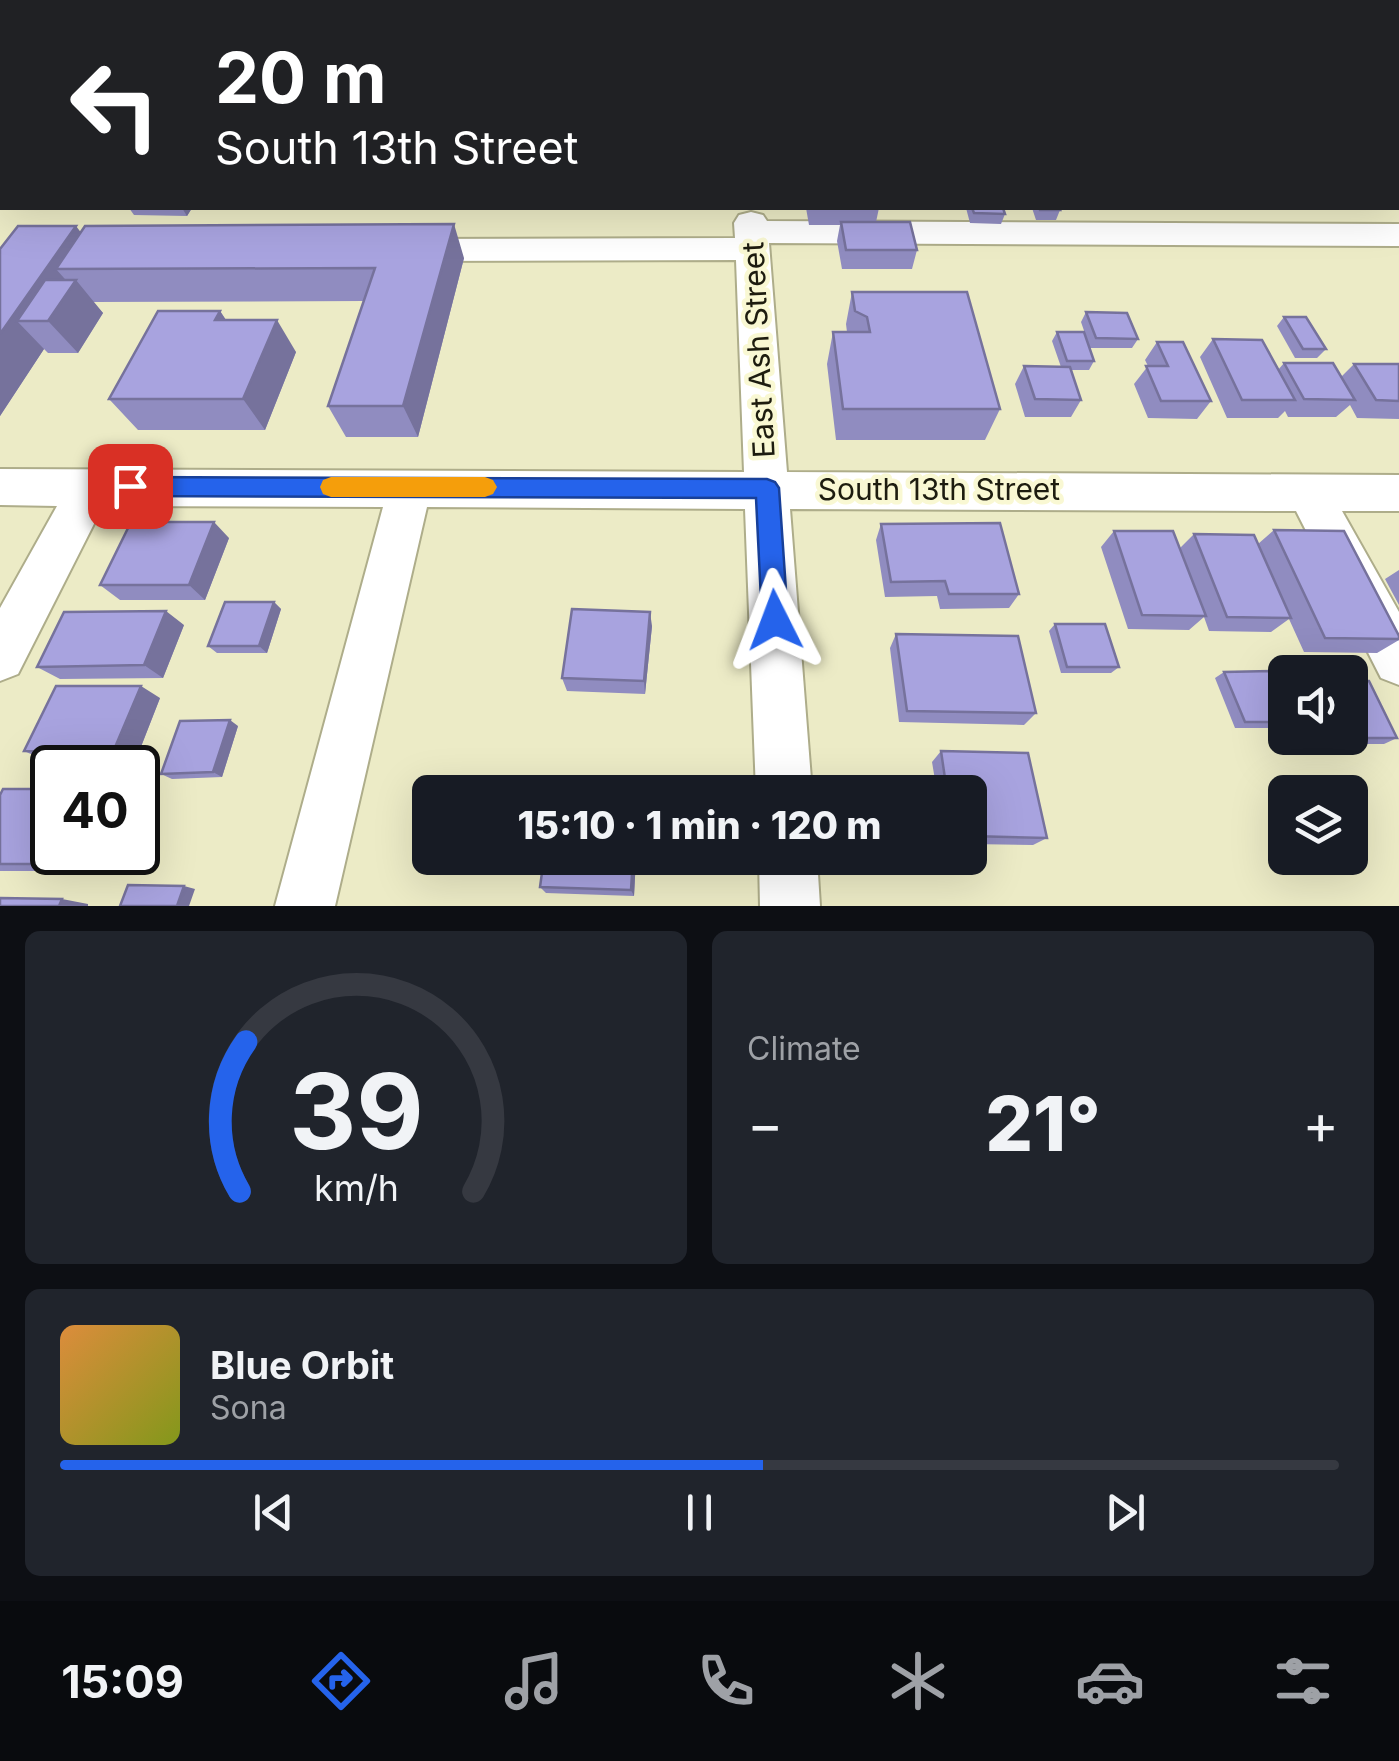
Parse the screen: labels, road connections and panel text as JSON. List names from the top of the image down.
{
  "streets": {
    "street": ["East Ash Street", "South 13th Street"]
  },
  "crossings": [
    ["East Ash Street", "South 13th Street"]
  ],
  "page": {
    "turn": ["20 m", "South 13th Street"],
    "limit": "40",
    "trip": "15:10 · 1 min · 120 m",
    "tile": "Climate",
    "heat": ["−", "21°", "+"],
    "song": ["Blue Orbit", "Sona"],
    "tabs": "15:09",
    "gauge": ["39", "km/h"]
  }
}
